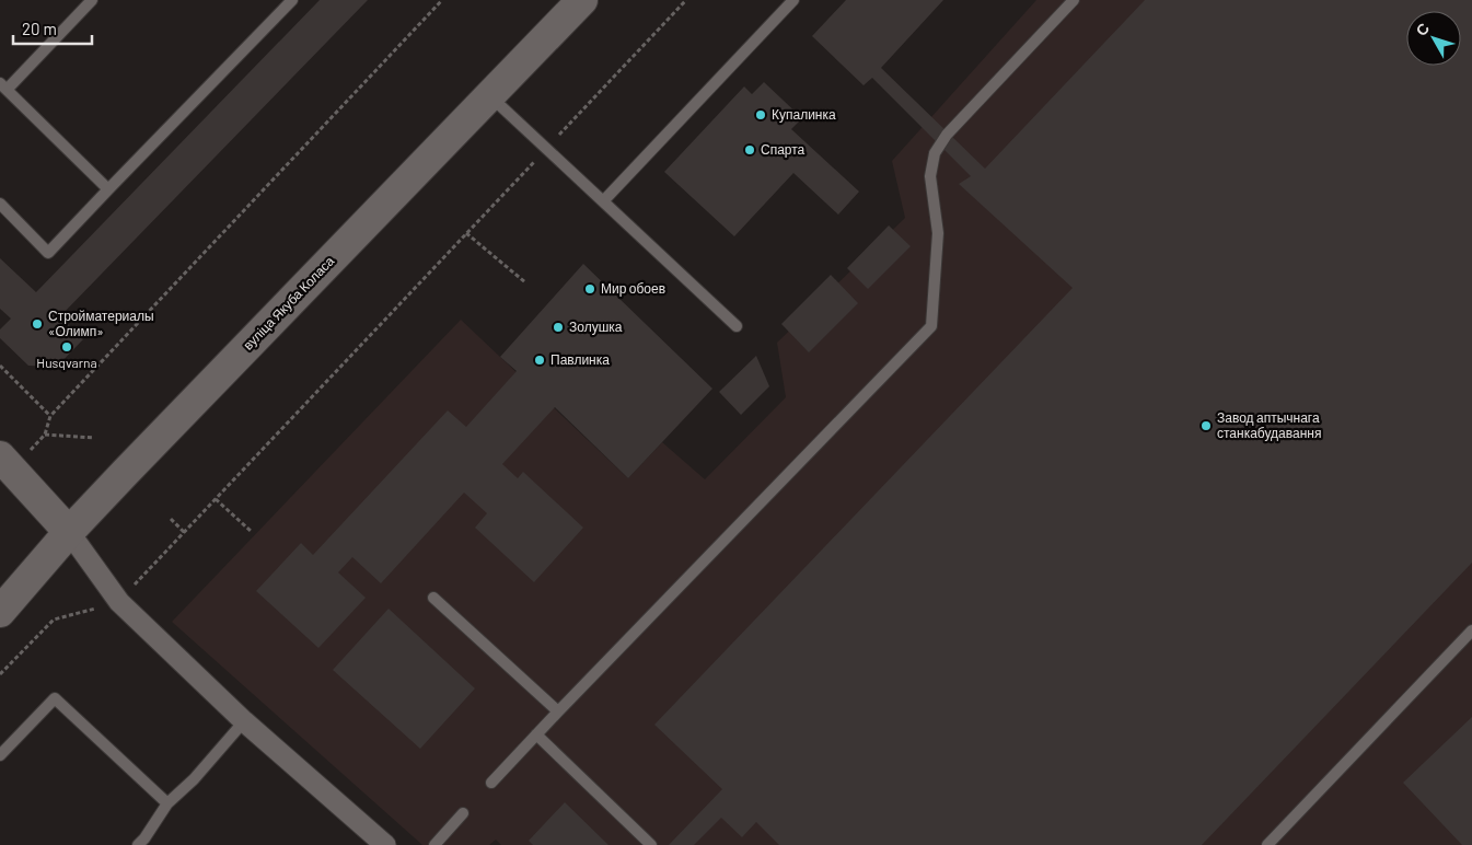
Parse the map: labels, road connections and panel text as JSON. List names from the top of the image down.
{
  "streets": {
    "main road": ["вуліца Якуба Коласа"]
  },
  "places": [
    "Купалинка",
    "Спарта",
    "Мир обоев",
    "Стройматериалы «Олимп»",
    "Золушка",
    "Husqvarna",
    "Павлинка",
    "Завод аптычнага станкабудавання"
  ],
  "scale_bar": "20 m",
  "north": "top left"
}
